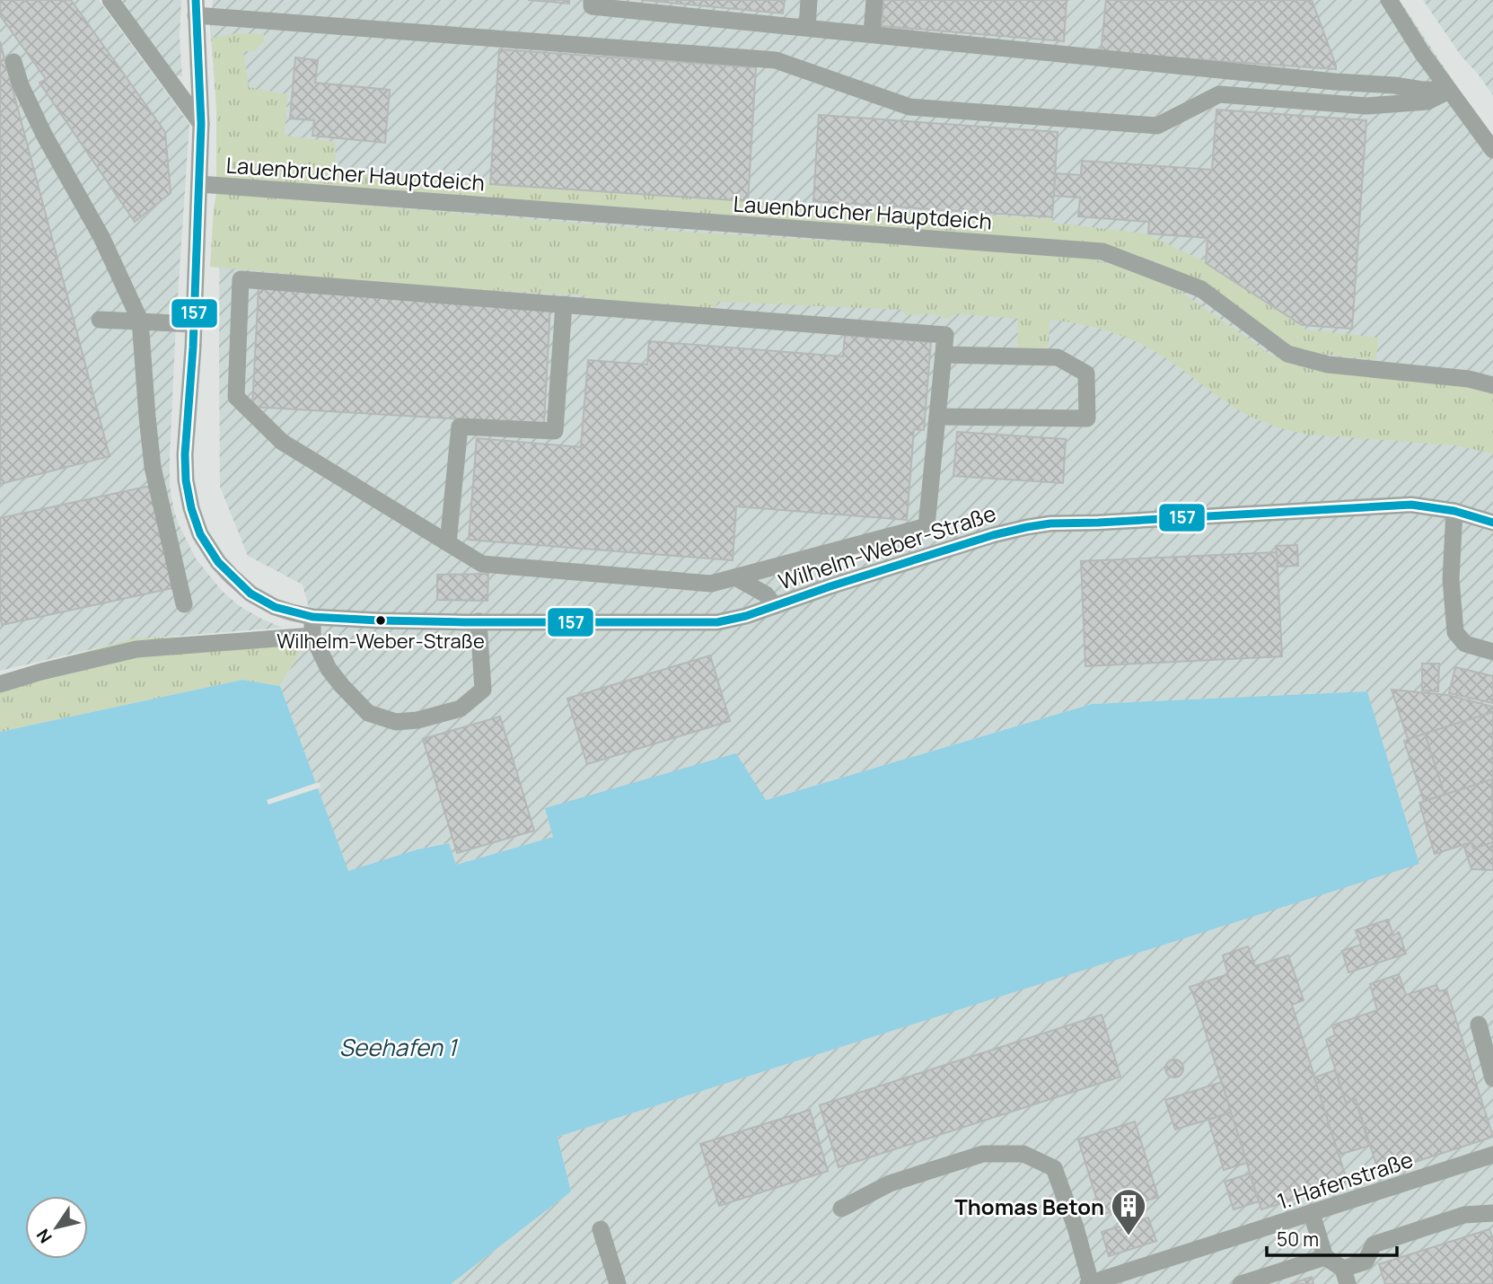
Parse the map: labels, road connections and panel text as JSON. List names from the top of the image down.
{
  "streets": {
    "street": ["Lauenbrucher Hauptdeich", "Wilhelm-Weber-Straße", "1. Hafenstraße"]
  },
  "crossings": [
    ["Lauenbrucher Hauptdeich", "Wilhelm-Weber-Straße"]
  ],
  "water": ["Seehafen 1"],
  "places": {
    "other": ["Wilhelm-Weber-Straße"],
    "building": ["Thomas Beton"]
  },
  "lines": ["transit line 157"],
  "scale_bar": "50 m",
  "north": "bottom left"
}
